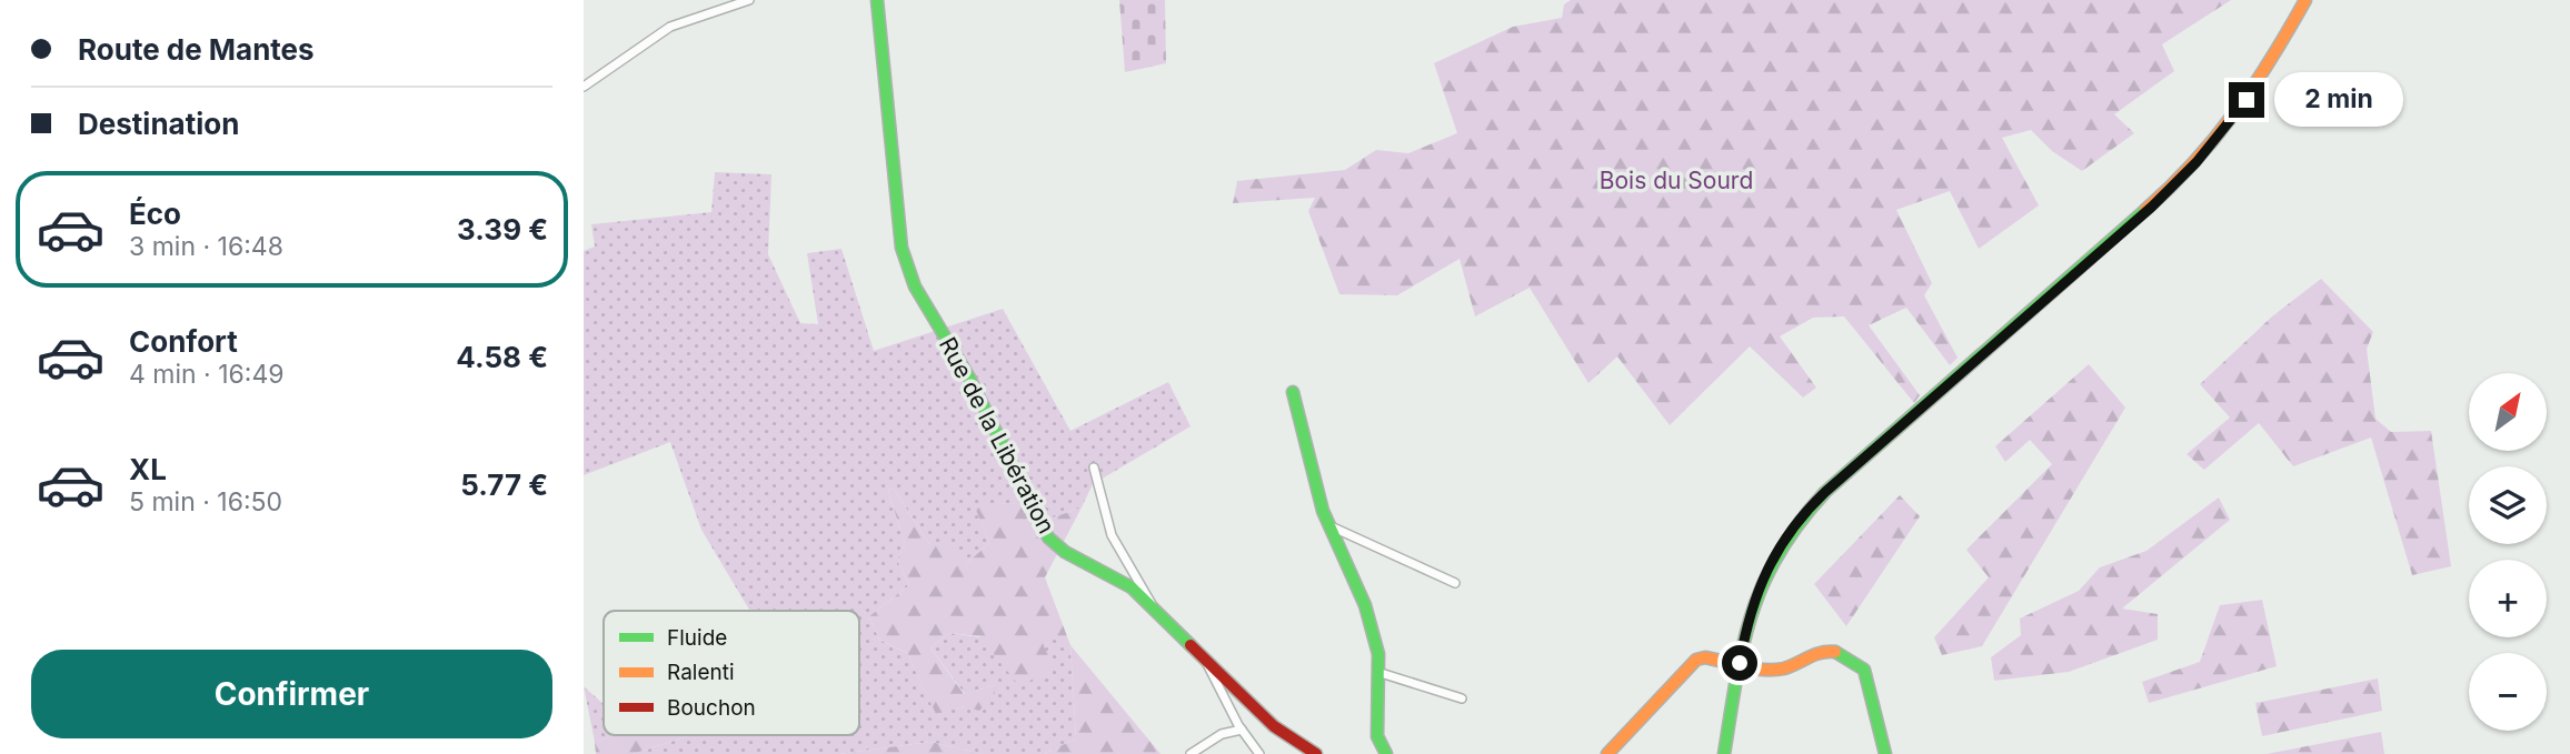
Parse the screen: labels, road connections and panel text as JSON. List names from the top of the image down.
{
  "streets": {
    "street": ["Rue de la Libération"]
  },
  "parks": ["Bois du Sourd"],
  "legend": ["Fluide", "Ralenti", "Bouchon"],
  "north": "top right",
  "page": {
    "banner": ["Route de Mantes", "Destination"],
    "bubble": "2 min",
    "list": [
      {
        "name": "Éco",
        "note": "3 min · 16:48",
        "value": "3.39 €"
      },
      {
        "name": "Confort",
        "note": "4 min · 16:49",
        "value": "4.58 €"
      },
      {
        "name": "XL",
        "note": "5 min · 16:50",
        "value": "5.77 €"
      }
    ],
    "map_buttons": ["+", "−"],
    "buttons": "Confirmer"
  }
}
